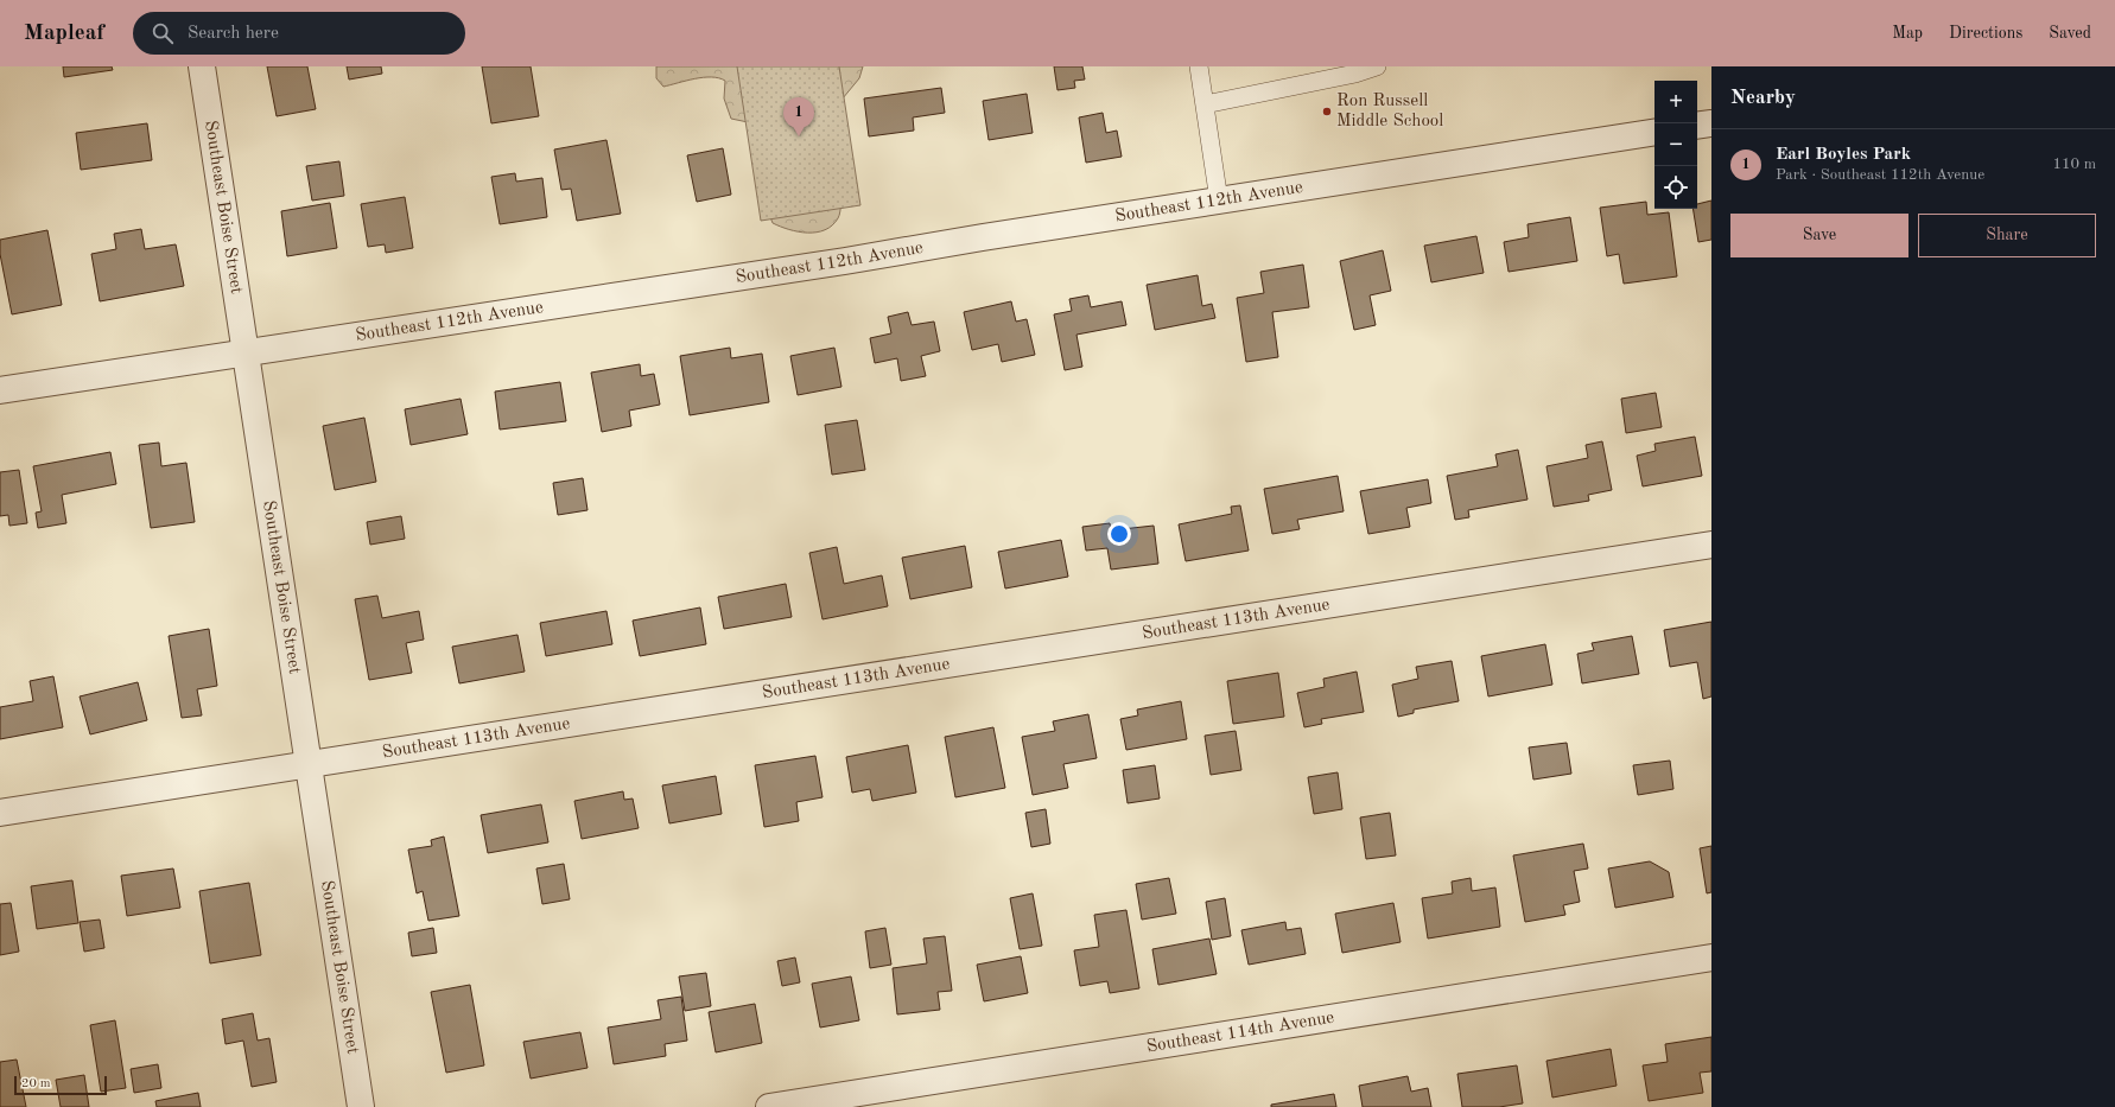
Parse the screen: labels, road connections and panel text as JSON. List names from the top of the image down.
{
  "streets": {
    "street": [
      "Southeast 112th Avenue",
      "Southeast Boise Street",
      "Southeast 113th Avenue",
      "Southeast 114th Avenue"
    ]
  },
  "crossings": [
    ["Southeast 112th Avenue", "Southeast Boise Street"],
    ["Southeast Boise Street", "Southeast 113th Avenue"]
  ],
  "places": ["Ron Russell Middle School"],
  "scale_bar": "20 m",
  "page": {
    "header": "Mapleaf",
    "search": "Search here",
    "nav": ["Map", "Directions", "Saved"],
    "heading": "Nearby",
    "map_buttons": ["+", "−"],
    "pins": "1",
    "list": [
      {
        "mark": "1",
        "name": "Earl Boyles Park",
        "note": "Park · Southeast 112th Avenue",
        "value": "110 m"
      }
    ],
    "buttons": ["Save", "Share"],
    "scale": "20 m"
  }
}
